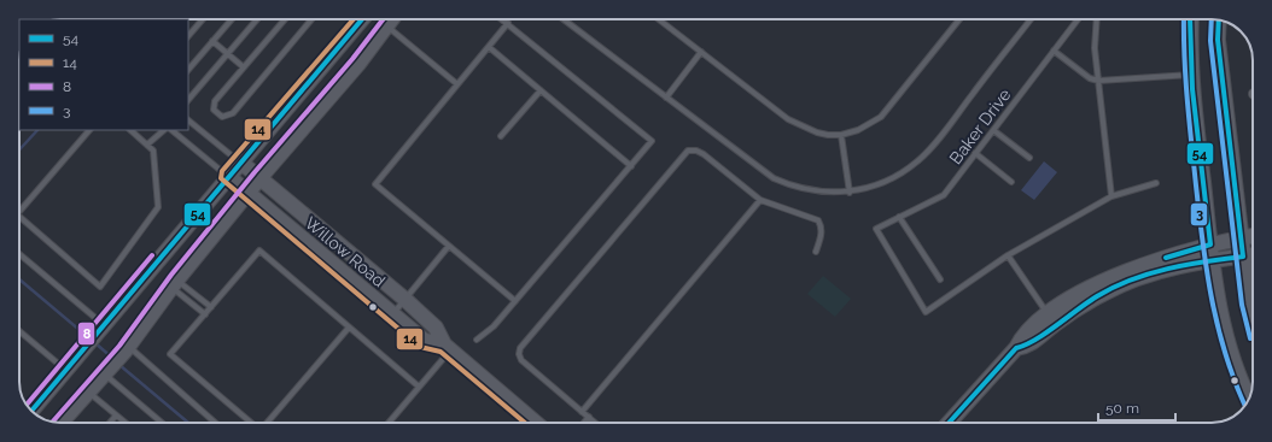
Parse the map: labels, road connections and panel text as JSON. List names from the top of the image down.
{
  "streets": {
    "street": ["Willow Road"],
    "lane": ["Baker Drive"]
  },
  "lines": [
    "transit line 54",
    "transit line 14",
    "transit line 8",
    "transit line 3"
  ],
  "legend": [
    "54",
    "14",
    "8",
    "3"
  ],
  "scale_bar": "50 m"
}
